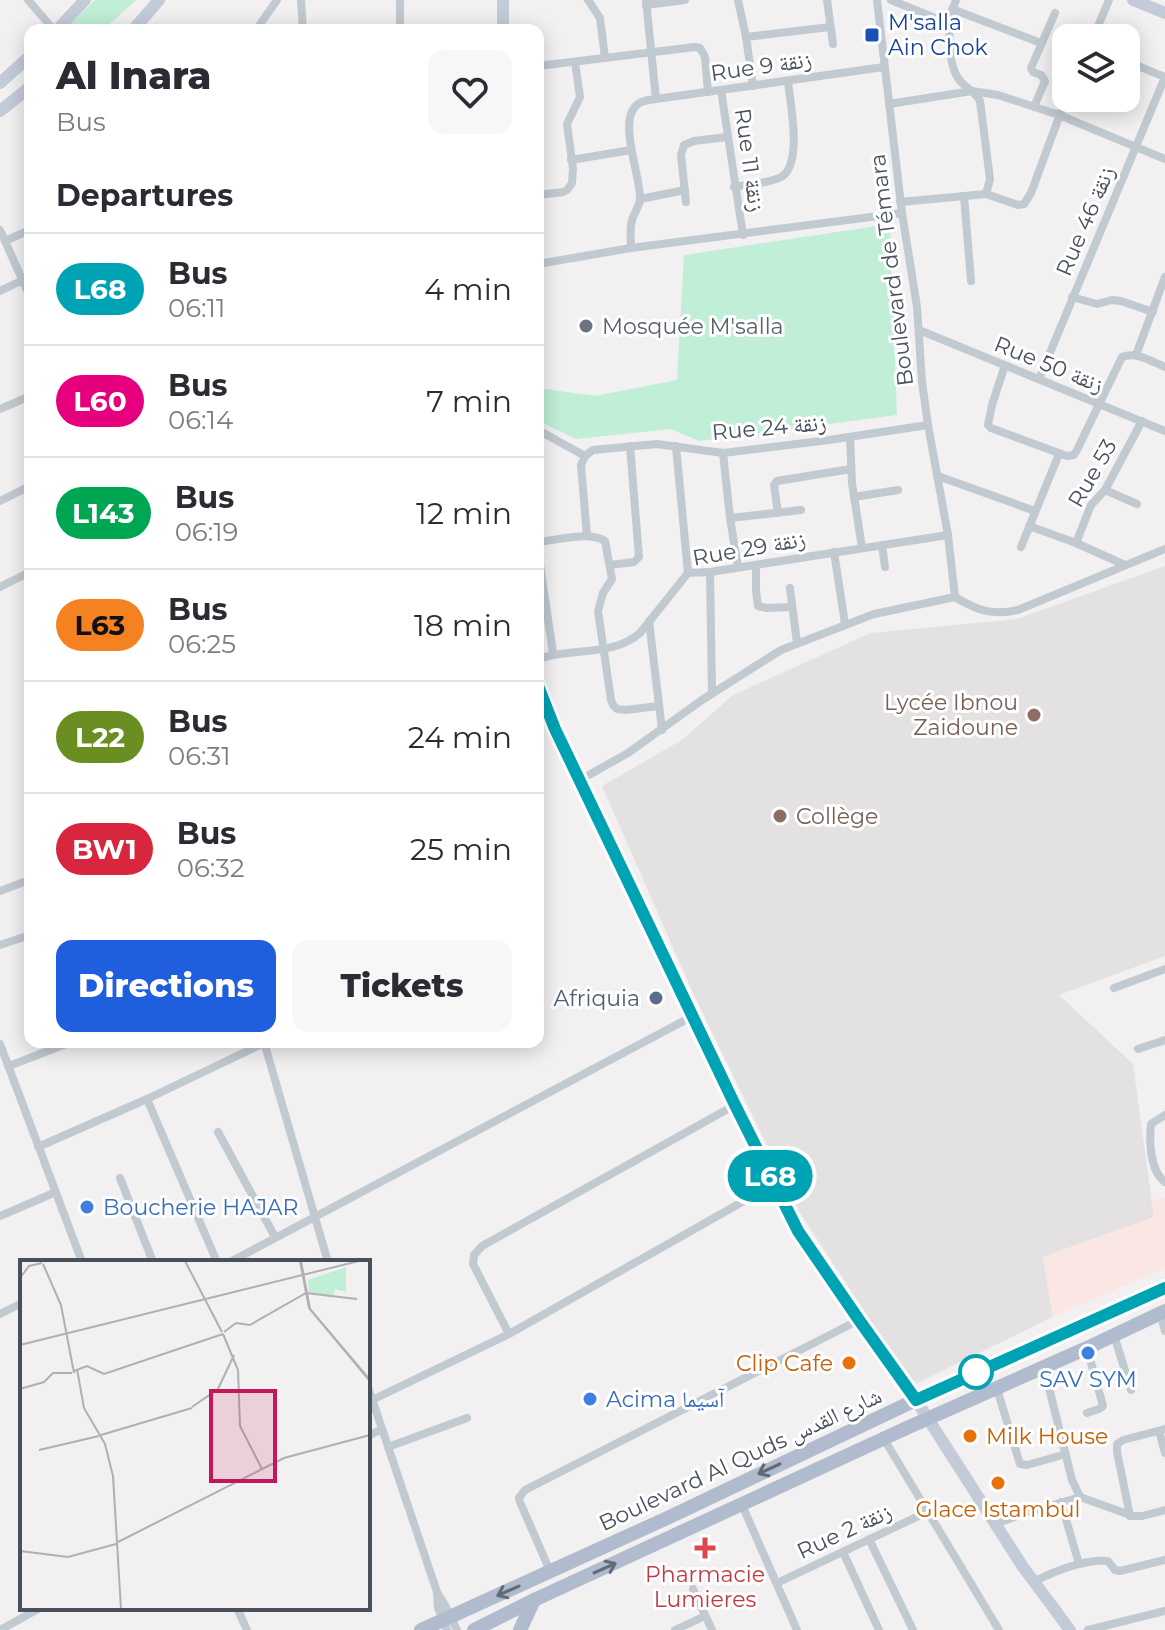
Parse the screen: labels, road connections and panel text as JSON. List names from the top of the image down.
{
  "streets": {
    "main road": ["Boulevard Al Quds شارع القدس"],
    "street": [
      "Rue 9 زنقة",
      "Rue 11 زنقة",
      "Rue 46 زنقة",
      "Boulevard de Témara",
      "Rue 50 زنقة",
      "Rue 24 زنقة",
      "Rue 53",
      "Rue 29 زنقة",
      "Rue 2 زنقة"
    ]
  },
  "crossings": [
    ["Rue 9 زنقة", "Rue 11 زنقة"],
    ["Rue 9 زنقة", "Boulevard de Témara"],
    ["Rue 46 زنقة", "Rue 50 زنقة"],
    ["Boulevard de Témara", "Rue 50 زنقة"],
    ["Boulevard de Témara", "Rue 24 زنقة"],
    ["Boulevard de Témara", "Rue 29 زنقة"],
    ["Rue 50 زنقة", "Rue 53"]
  ],
  "places": {
    "transit": ["M'salla Ain Chok"],
    "other": [
      "Mosquée M'salla",
      "Lycée Ibnou Zaidoune",
      "Collège",
      "Afriquia",
      "Boucherie HAJAR",
      "SAV SYM",
      "Clip Cafe",
      "Acima آسيما",
      "Milk House",
      "Glace Istambul"
    ],
    "health": ["Pharmacie Lumieres"]
  },
  "lines": ["bus line L68"],
  "page": {
    "on_map": "L68",
    "heading": [
      ["Al Inara", "Bus"],
      "Departures"
    ],
    "list": [
      {
        "mark": "L68",
        "name": "Bus",
        "note": "06:11",
        "value": "4 min"
      },
      {
        "mark": "L60",
        "name": "Bus",
        "note": "06:14",
        "value": "7 min"
      },
      {
        "mark": "L143",
        "name": "Bus",
        "note": "06:19",
        "value": "12 min"
      },
      {
        "mark": "L63",
        "name": "Bus",
        "note": "06:25",
        "value": "18 min"
      },
      {
        "mark": "L22",
        "name": "Bus",
        "note": "06:31",
        "value": "24 min"
      },
      {
        "mark": "BW1",
        "name": "Bus",
        "note": "06:32",
        "value": "25 min"
      }
    ],
    "buttons": ["Directions", "Tickets"]
  }
}
